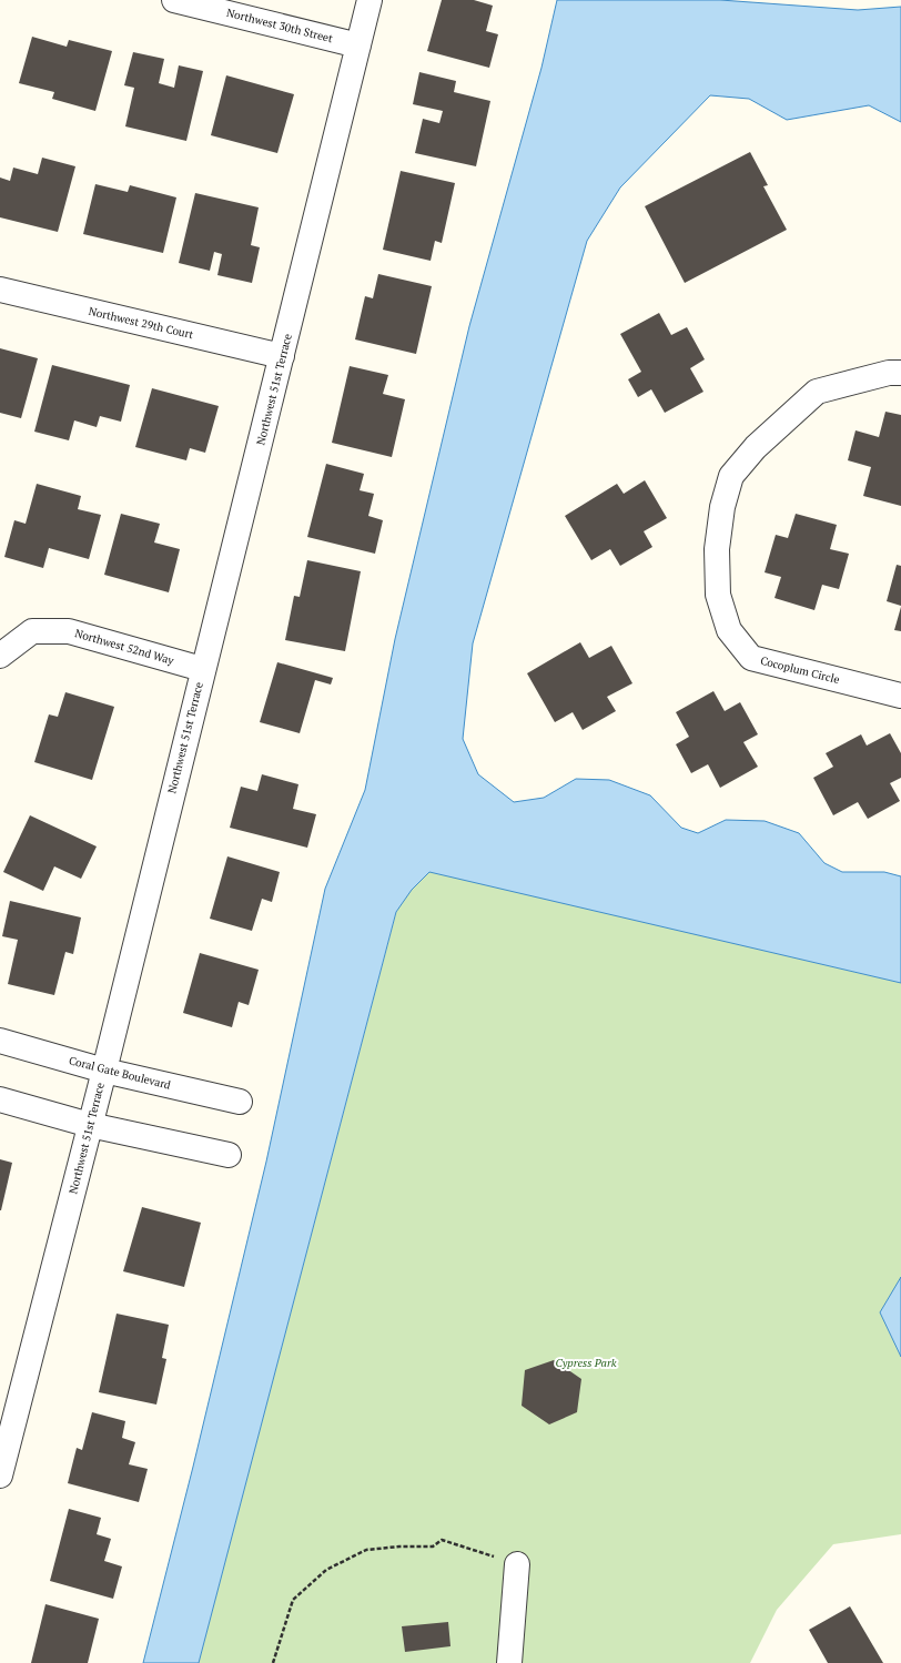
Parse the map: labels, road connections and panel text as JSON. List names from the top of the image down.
{
  "streets": {
    "street": [
      "Northwest 30th Street",
      "Northwest 29th Court",
      "Northwest 51st Terrace",
      "Northwest 52nd Way",
      "Cocoplum Circle",
      "Coral Gate Boulevard"
    ]
  },
  "crossings": [
    ["Northwest 30th Street", "Northwest 51st Terrace"],
    ["Northwest 29th Court", "Northwest 51st Terrace"],
    ["Northwest 51st Terrace", "Northwest 52nd Way"],
    ["Northwest 51st Terrace", "Coral Gate Boulevard"]
  ],
  "parks": ["Cypress Park"]
}
